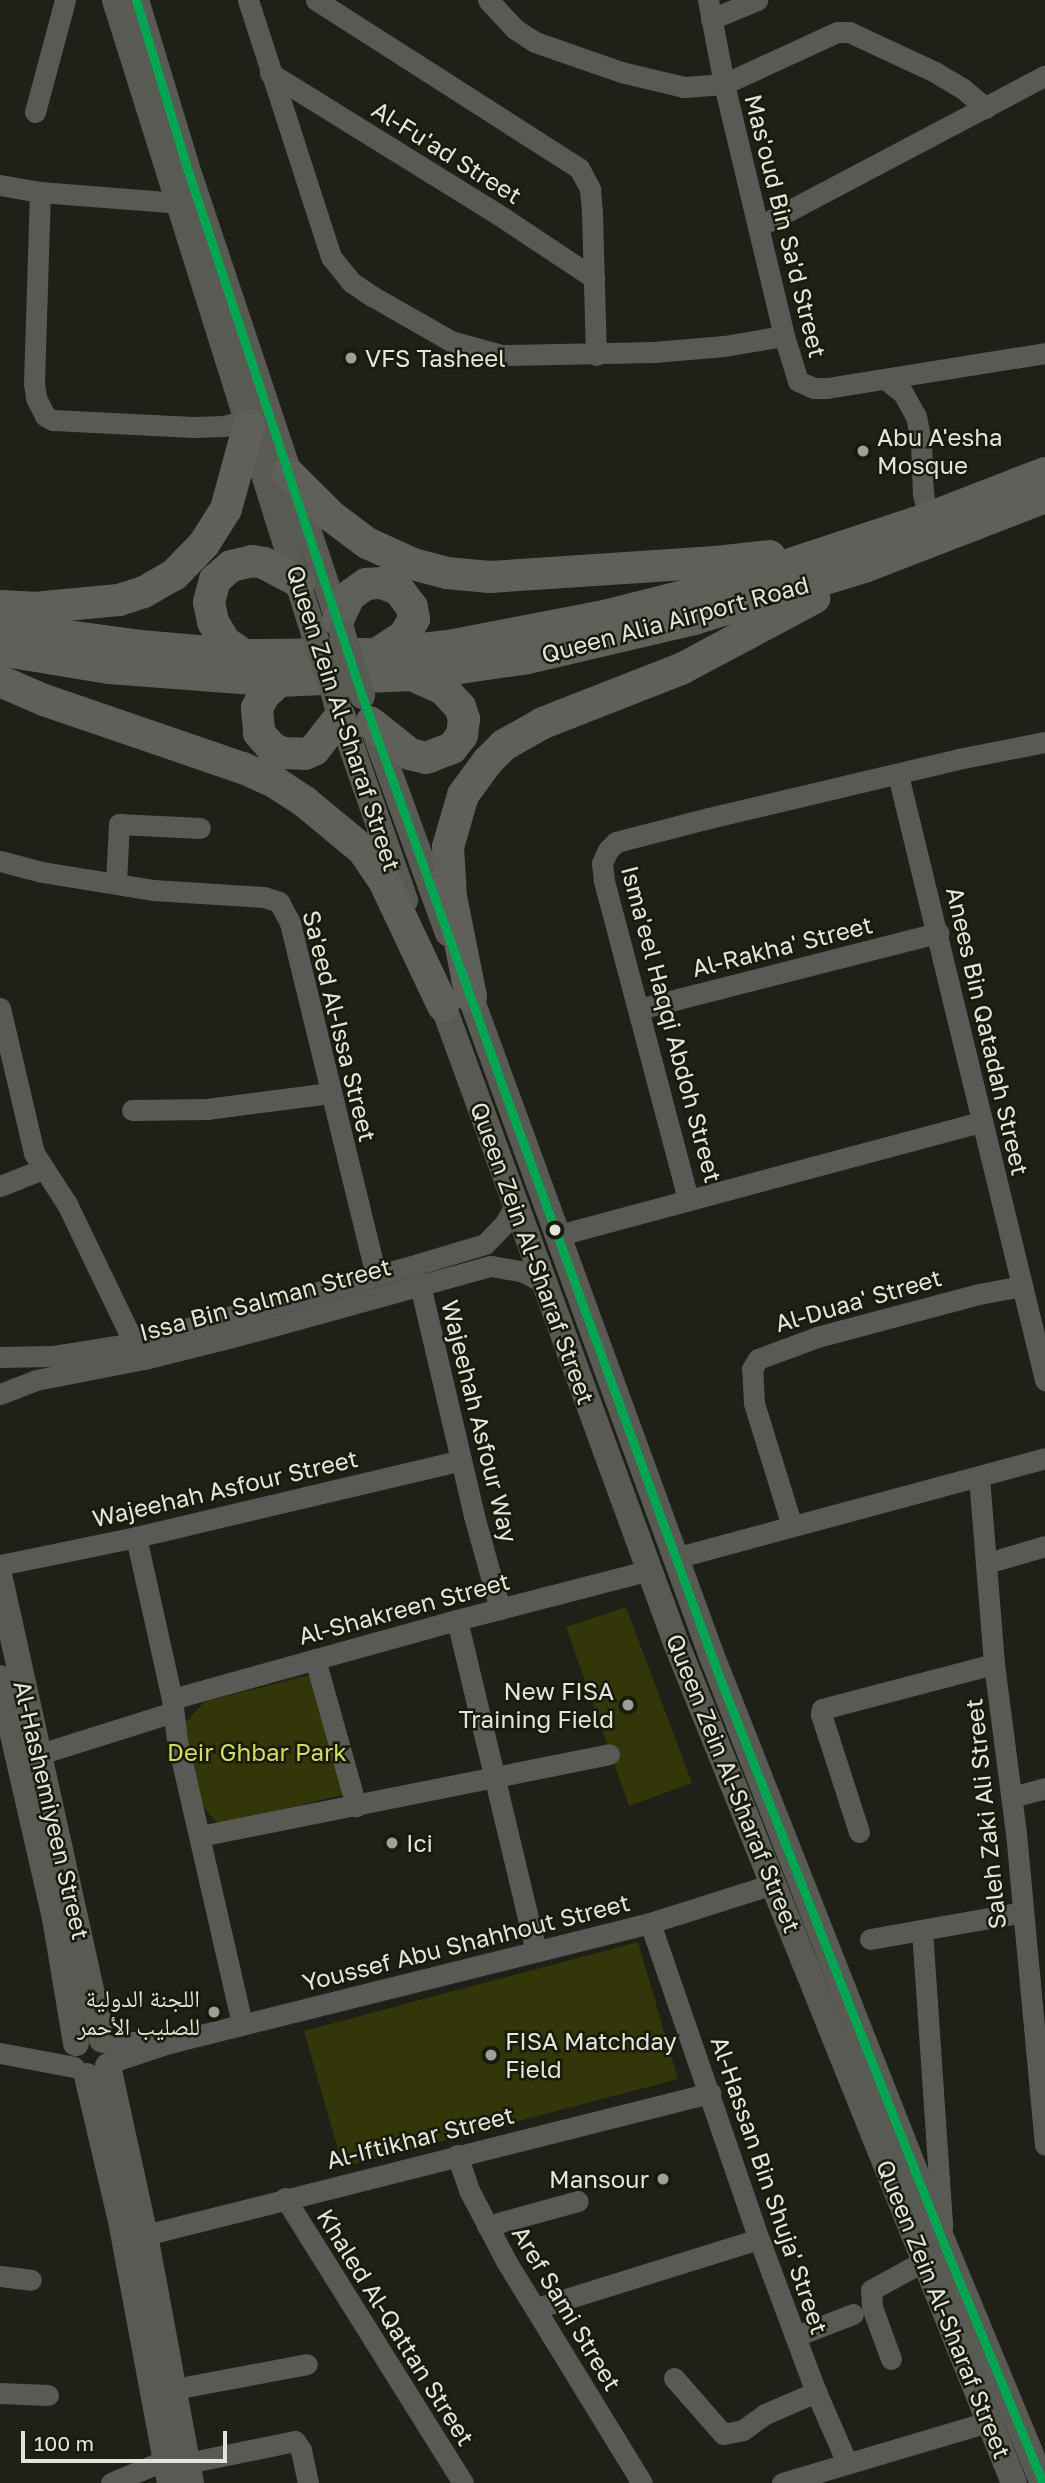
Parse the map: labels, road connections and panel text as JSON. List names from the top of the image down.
{
  "streets": {
    "highway": ["Queen Alia Airport Road"],
    "main road": ["Queen Zein Al-Sharaf Street", "Al-Hashemiyeen Street"],
    "street": [
      "Al-Fu'ad Street",
      "Mas'oud Bin Sa'd Street",
      "Al-Rakha' Street",
      "Isma'eel Haqqi Abdoh Street",
      "Sa'eed Al-Issa Street",
      "Anees Bin Qatadah Street",
      "Issa Bin Salman Street",
      "Al-Duaa' Street",
      "Wajeehah Asfour Way",
      "Wajeehah Asfour Street",
      "Al-Shakreen Street",
      "Saleh Zaki Ali Street",
      "Youssef Abu Shahhout Street",
      "Al-Iftikhar Street",
      "Al-Hassan Bin Shuja' Street",
      "Aref Sami Street",
      "Khaled Al-Qattan Street"
    ]
  },
  "crossings": [
    ["Queen Zein Al-Sharaf Street", "Issa Bin Salman Street"],
    ["Queen Zein Al-Sharaf Street", "Al-Shakreen Street"],
    ["Queen Zein Al-Sharaf Street", "Youssef Abu Shahhout Street"],
    ["Al-Rakha' Street", "Isma'eel Haqqi Abdoh Street"],
    ["Al-Rakha' Street", "Anees Bin Qatadah Street"],
    ["Isma'eel Haqqi Abdoh Street", "Anees Bin Qatadah Street"],
    ["Sa'eed Al-Issa Street", "Issa Bin Salman Street"],
    ["Anees Bin Qatadah Street", "Al-Duaa' Street"],
    ["Issa Bin Salman Street", "Wajeehah Asfour Way"],
    ["Wajeehah Asfour Way", "Wajeehah Asfour Street"],
    ["Wajeehah Asfour Way", "Al-Shakreen Street"],
    ["Al-Shakreen Street", "Al-Hashemiyeen Street"],
    ["Al-Hashemiyeen Street", "Youssef Abu Shahhout Street"],
    ["Al-Hashemiyeen Street", "Al-Iftikhar Street"],
    ["Youssef Abu Shahhout Street", "Al-Hassan Bin Shuja' Street"],
    ["Al-Iftikhar Street", "Al-Hassan Bin Shuja' Street"],
    ["Al-Iftikhar Street", "Aref Sami Street"],
    ["Al-Iftikhar Street", "Khaled Al-Qattan Street"]
  ],
  "parks": ["Deir Ghbar Park"],
  "places": [
    "VFS Tasheel",
    "Abu A'esha Mosque",
    "New FISA Training Field",
    "Ici",
    "اللجنة الدولية للصليب الأحمر",
    "FISA Matchday Field",
    "Mansour"
  ],
  "scale_bar": "100 m"
}
